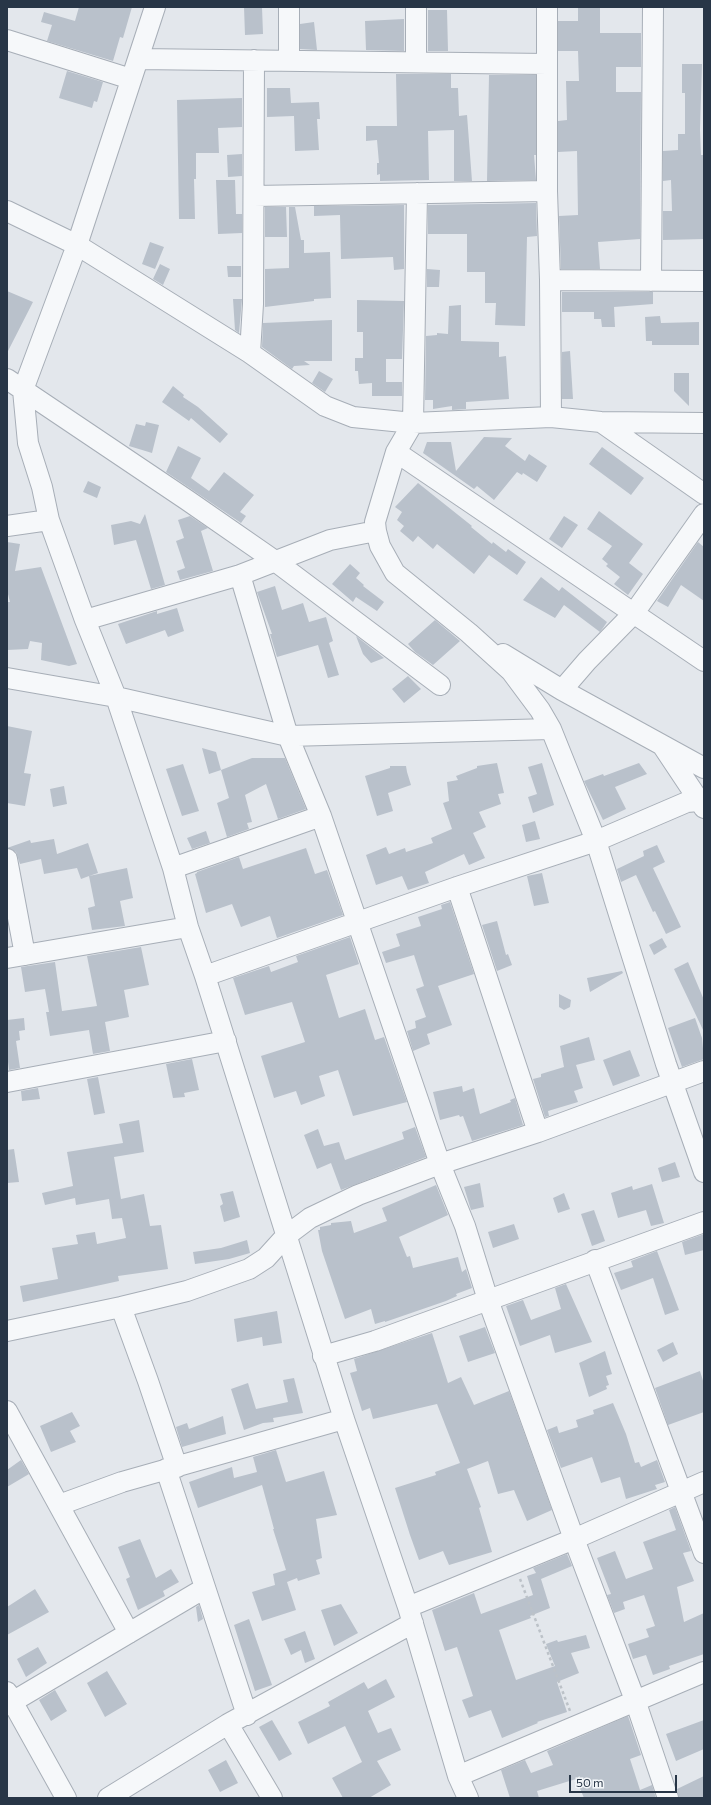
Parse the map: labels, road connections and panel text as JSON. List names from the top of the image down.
{
  "scale_bar": "50 m"
}
